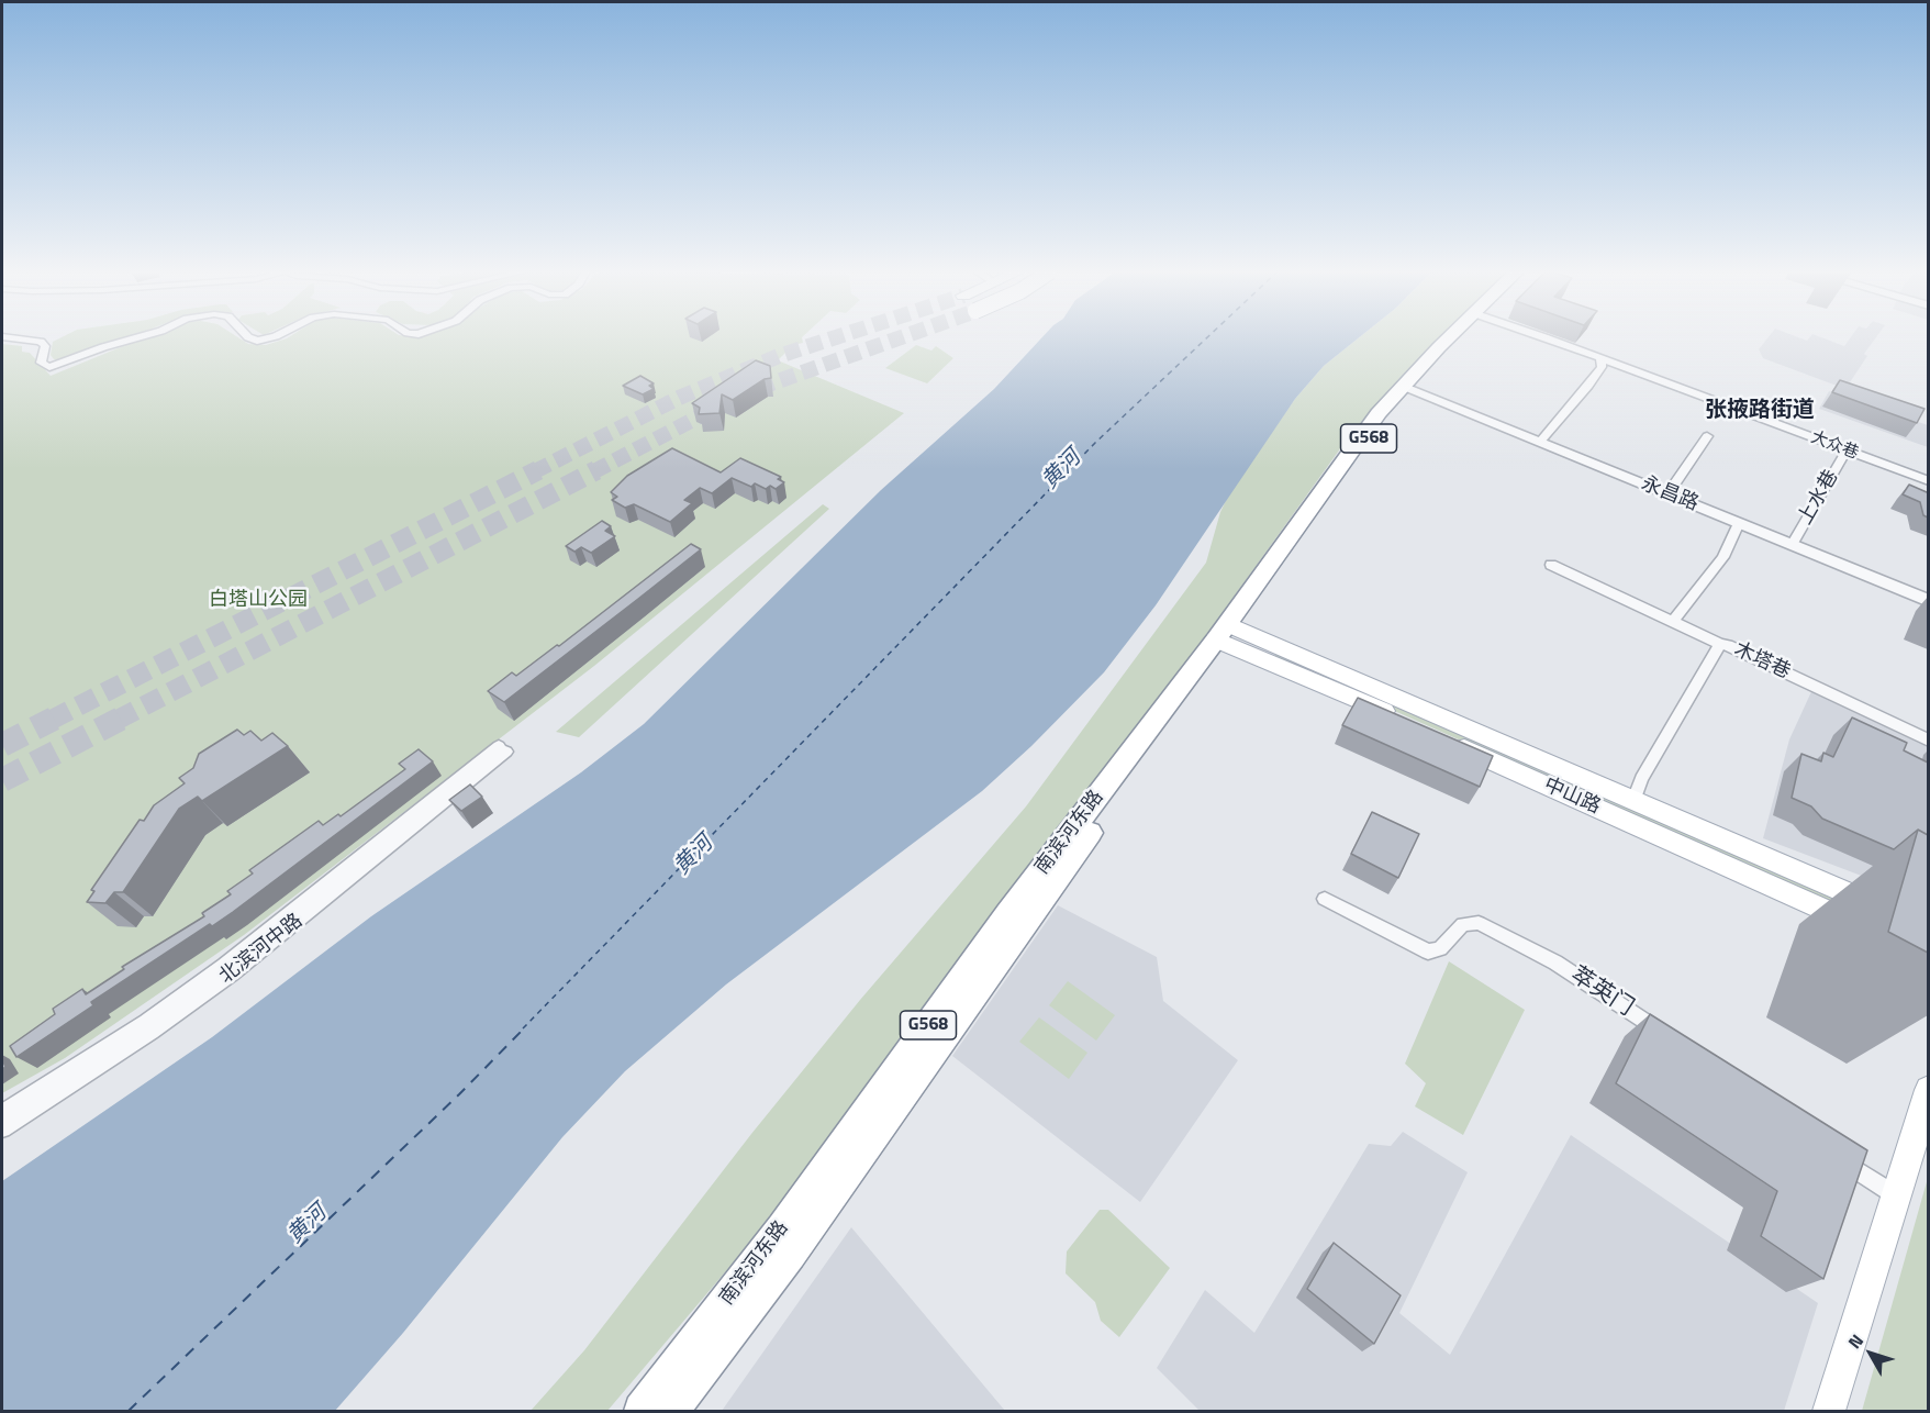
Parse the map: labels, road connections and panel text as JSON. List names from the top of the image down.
{
  "streets": {
    "highway": ["G568", "南滨河东路"],
    "main road": ["中山路"],
    "street": [
      "大众巷",
      "永昌路",
      "上水巷",
      "木塔巷",
      "北滨河中路",
      "萃英门"
    ]
  },
  "crossings": [
    ["大众巷", "上水巷"],
    ["永昌路", "上水巷"],
    ["永昌路", "南滨河东路"],
    ["木塔巷", "中山路"],
    ["中山路", "南滨河东路"]
  ],
  "districts": ["张掖路街道"],
  "water": ["黄河"],
  "parks": ["白塔山公园"],
  "north": "top left"
}
